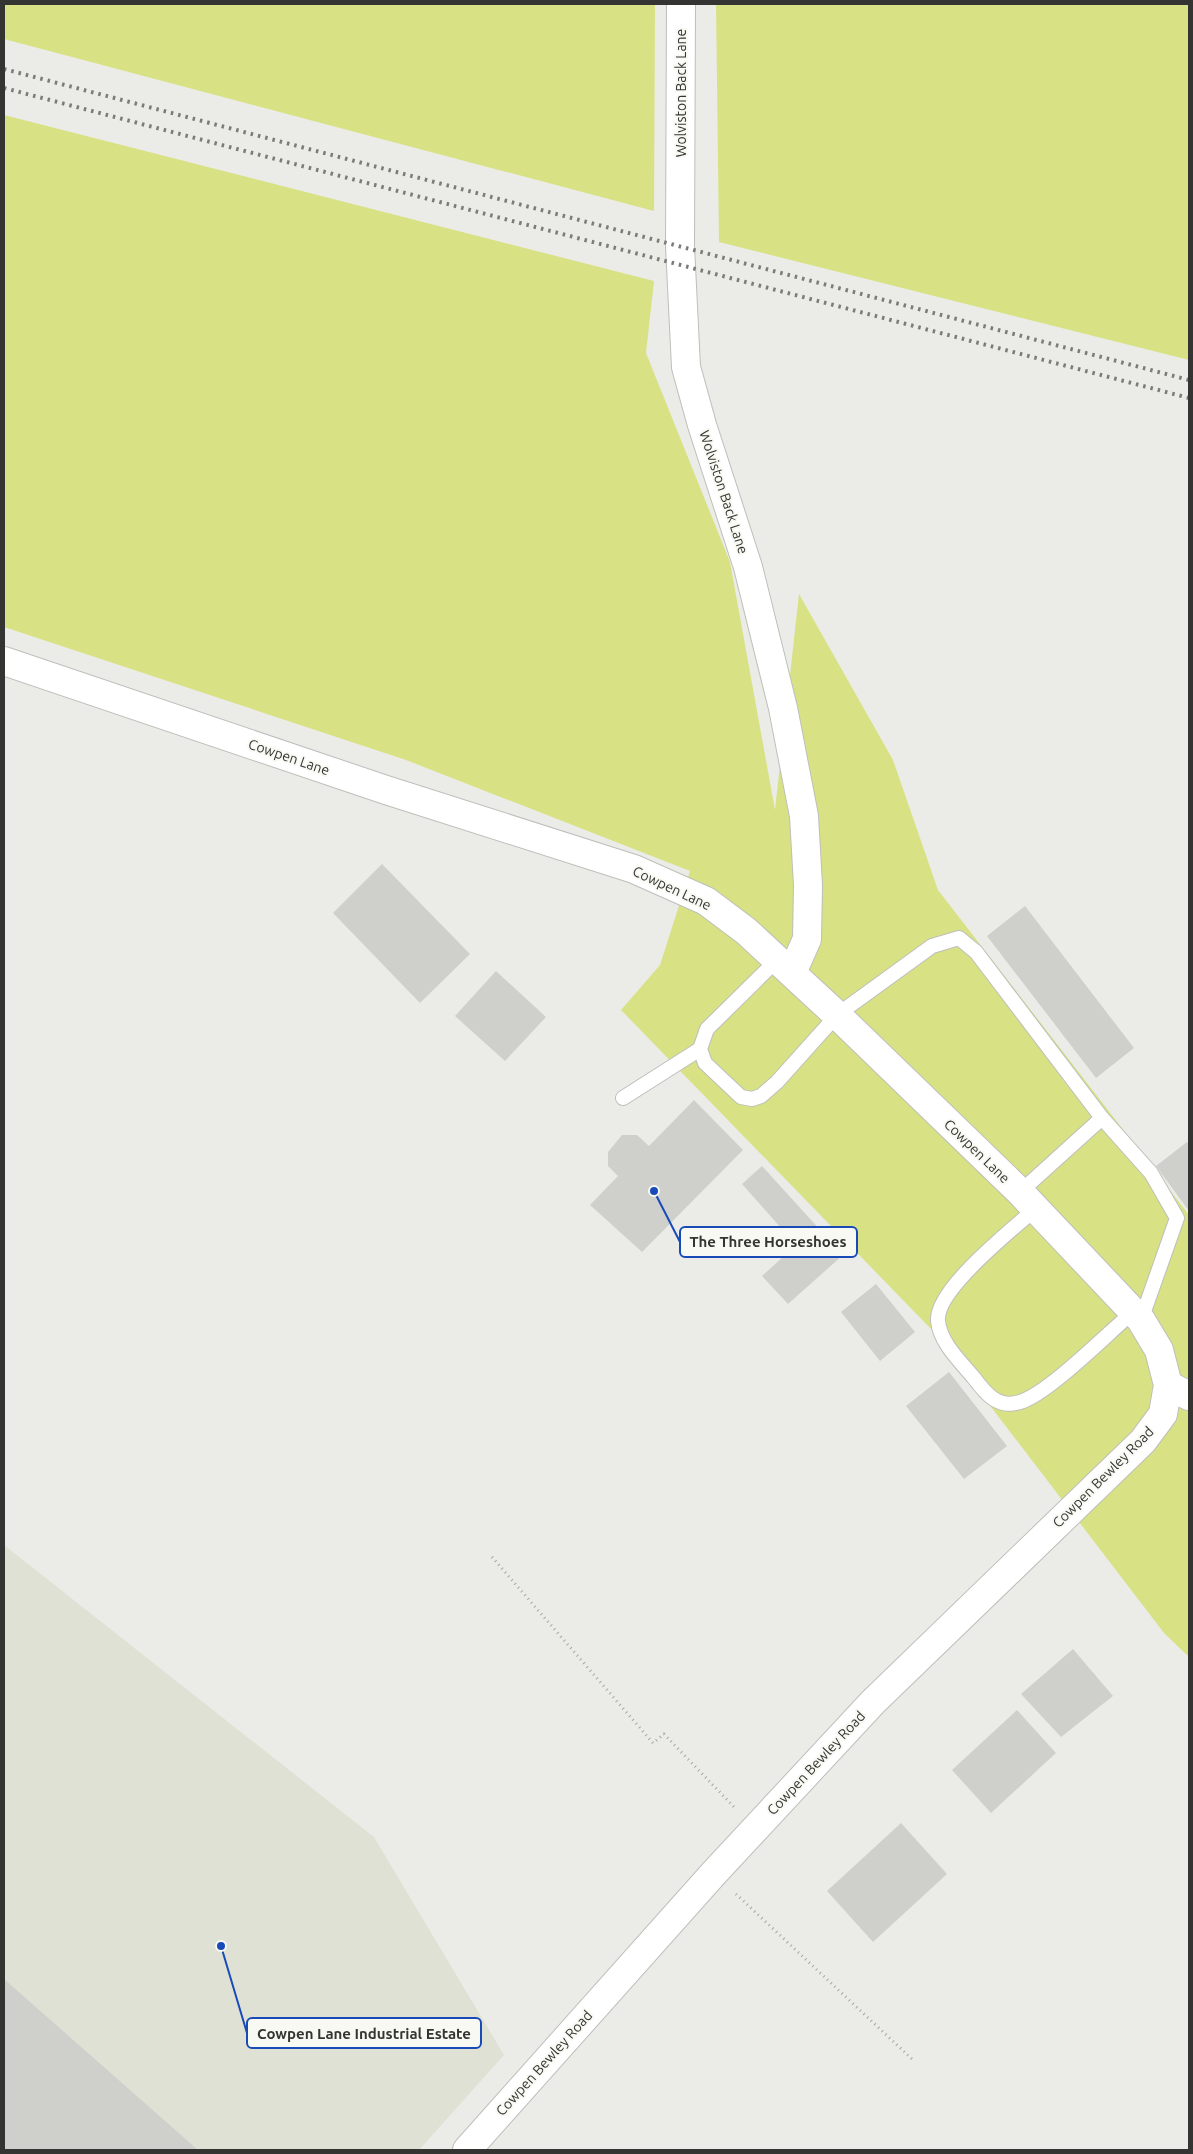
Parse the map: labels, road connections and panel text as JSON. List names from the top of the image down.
{
  "streets": {
    "street": ["Wolviston Back Lane", "Cowpen Lane", "Cowpen Bewley Road"]
  },
  "crossings": [
    ["Wolviston Back Lane", "Cowpen Lane"],
    ["Cowpen Lane", "Cowpen Bewley Road"]
  ],
  "places": ["The Three Horseshoes", "Cowpen Lane Industrial Estate"]
}
